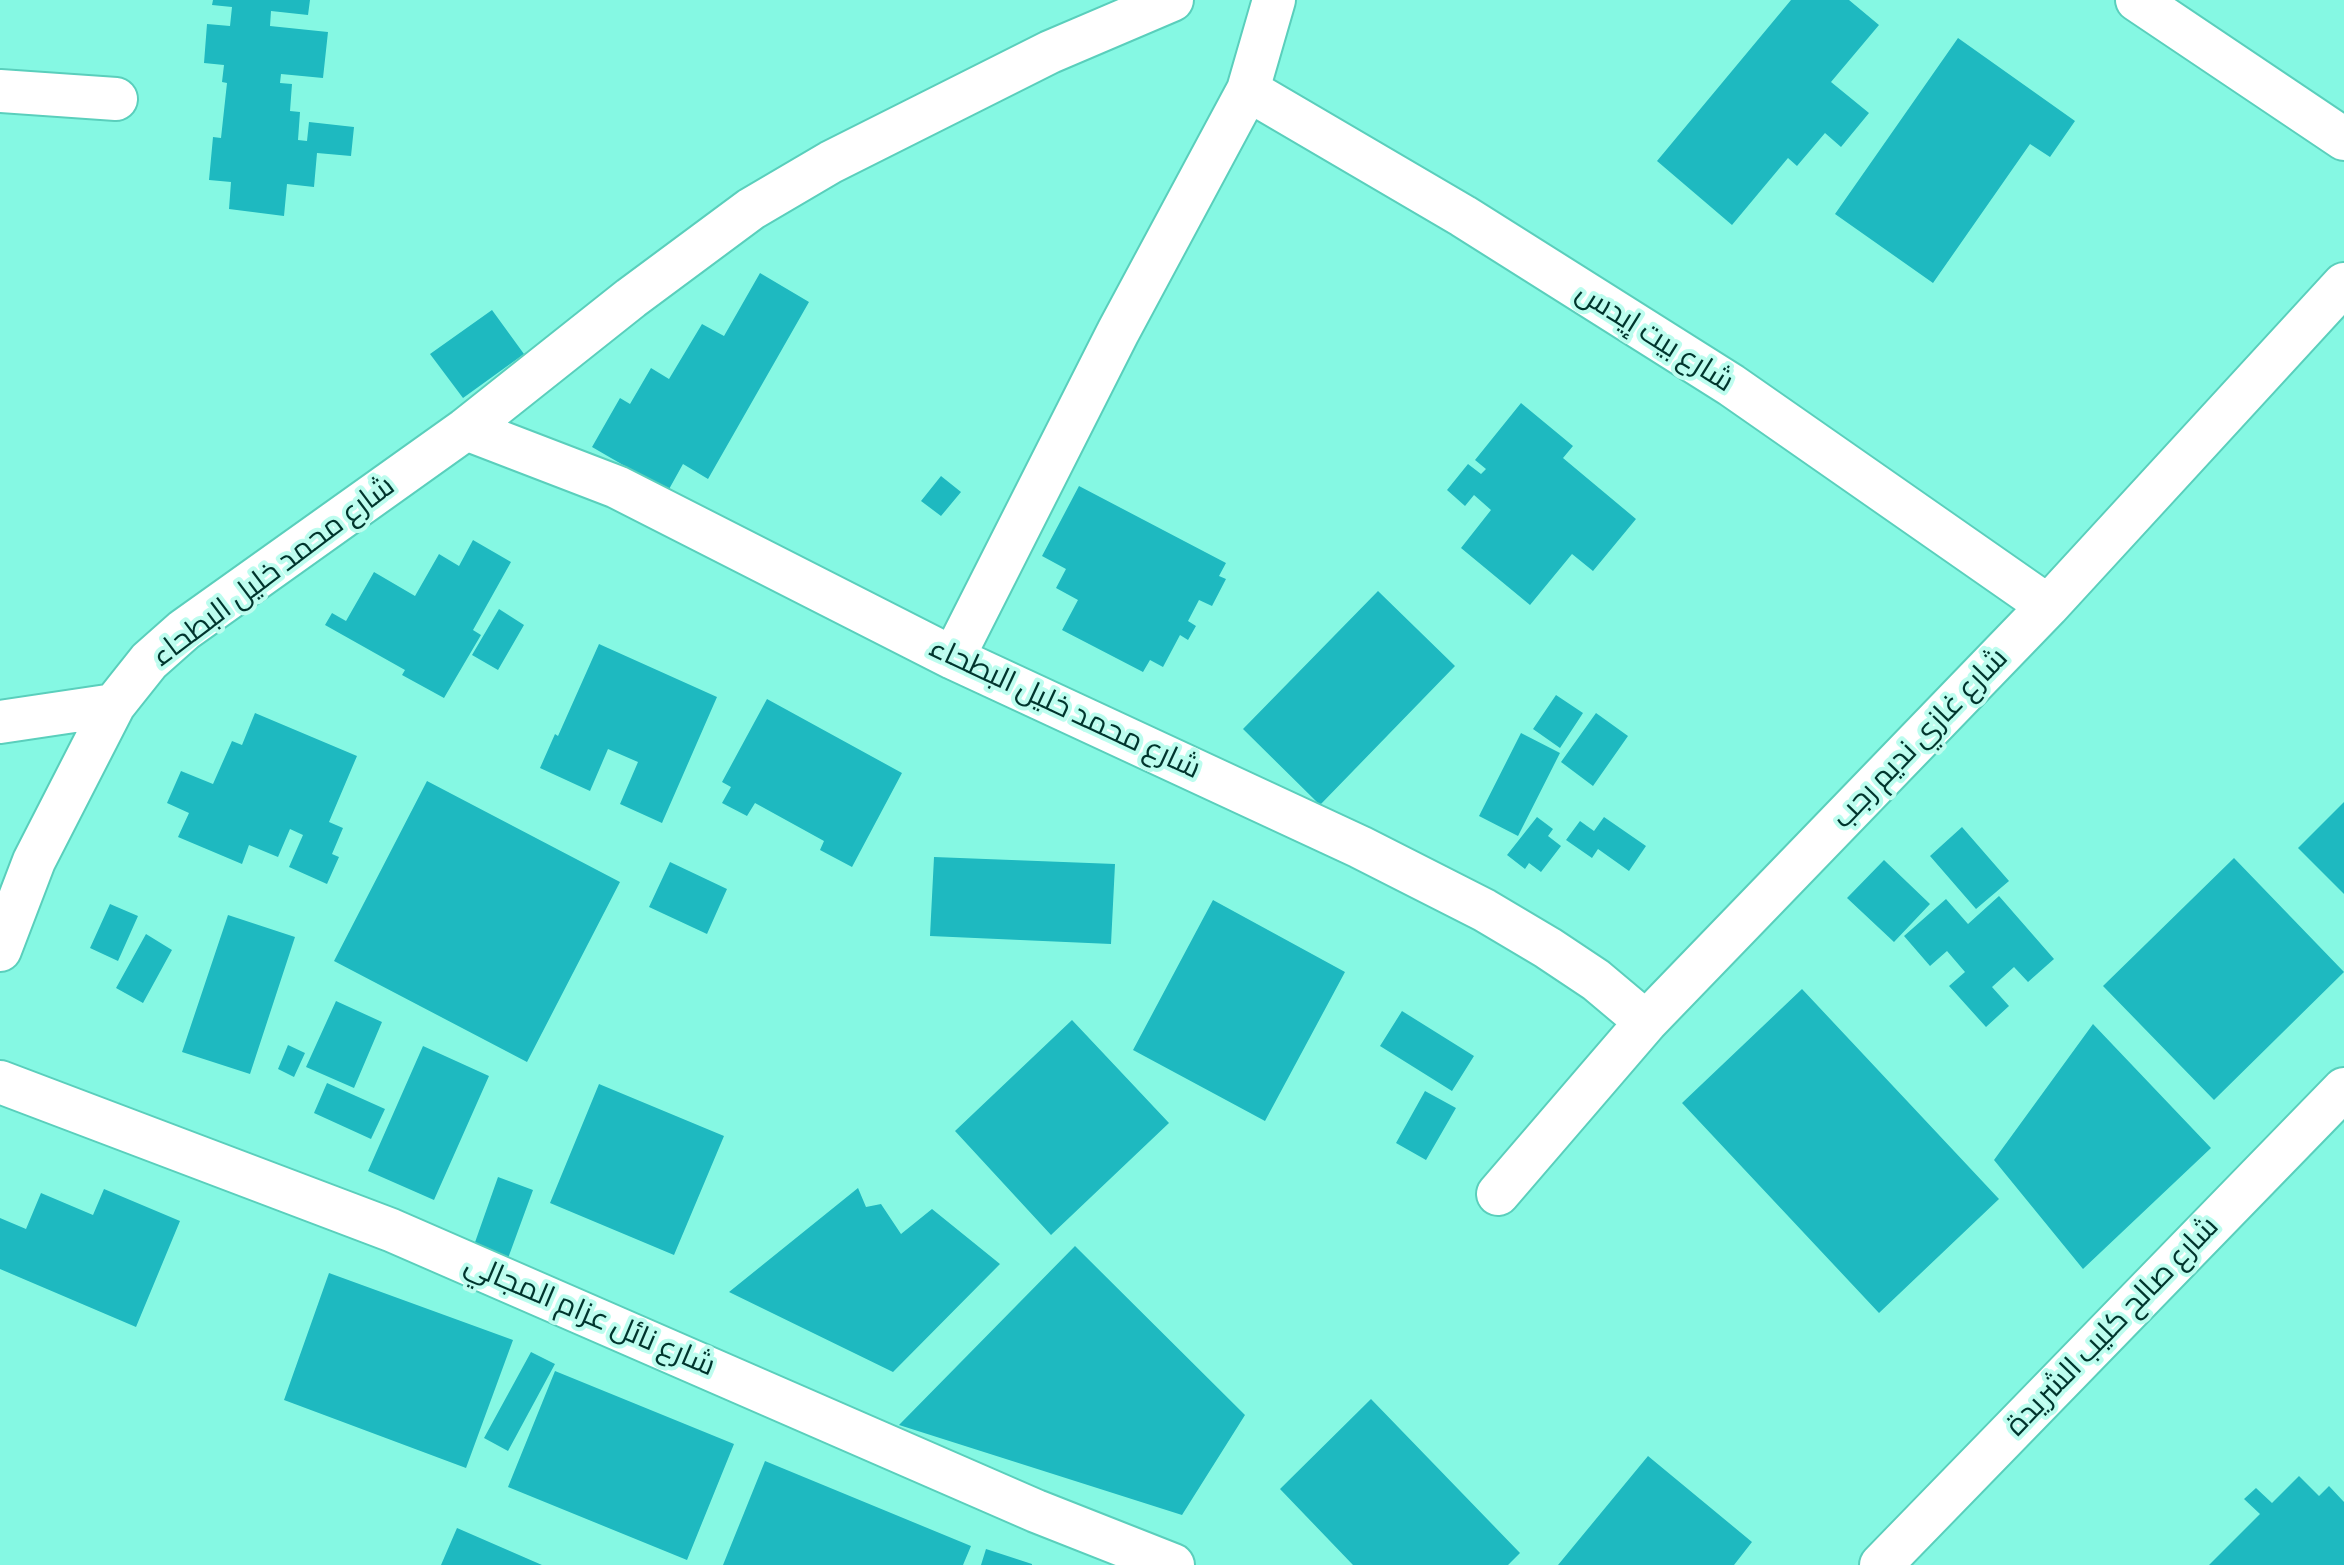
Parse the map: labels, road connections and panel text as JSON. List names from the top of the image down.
{
  "streets": {
    "street": [
      "شارع بيت إيدس",
      "شارع محمد خليل البطحاء",
      "شارع غازي نديم رجب",
      "شارع نائل عزام المجالي",
      "شارع صالح كليب الشريدة"
    ]
  },
  "crossings": [
    ["شارع بيت إيدس", "شارع غازي نديم رجب"],
    ["شارع محمد خليل البطحاء", "شارع غازي نديم رجب"]
  ]
}
